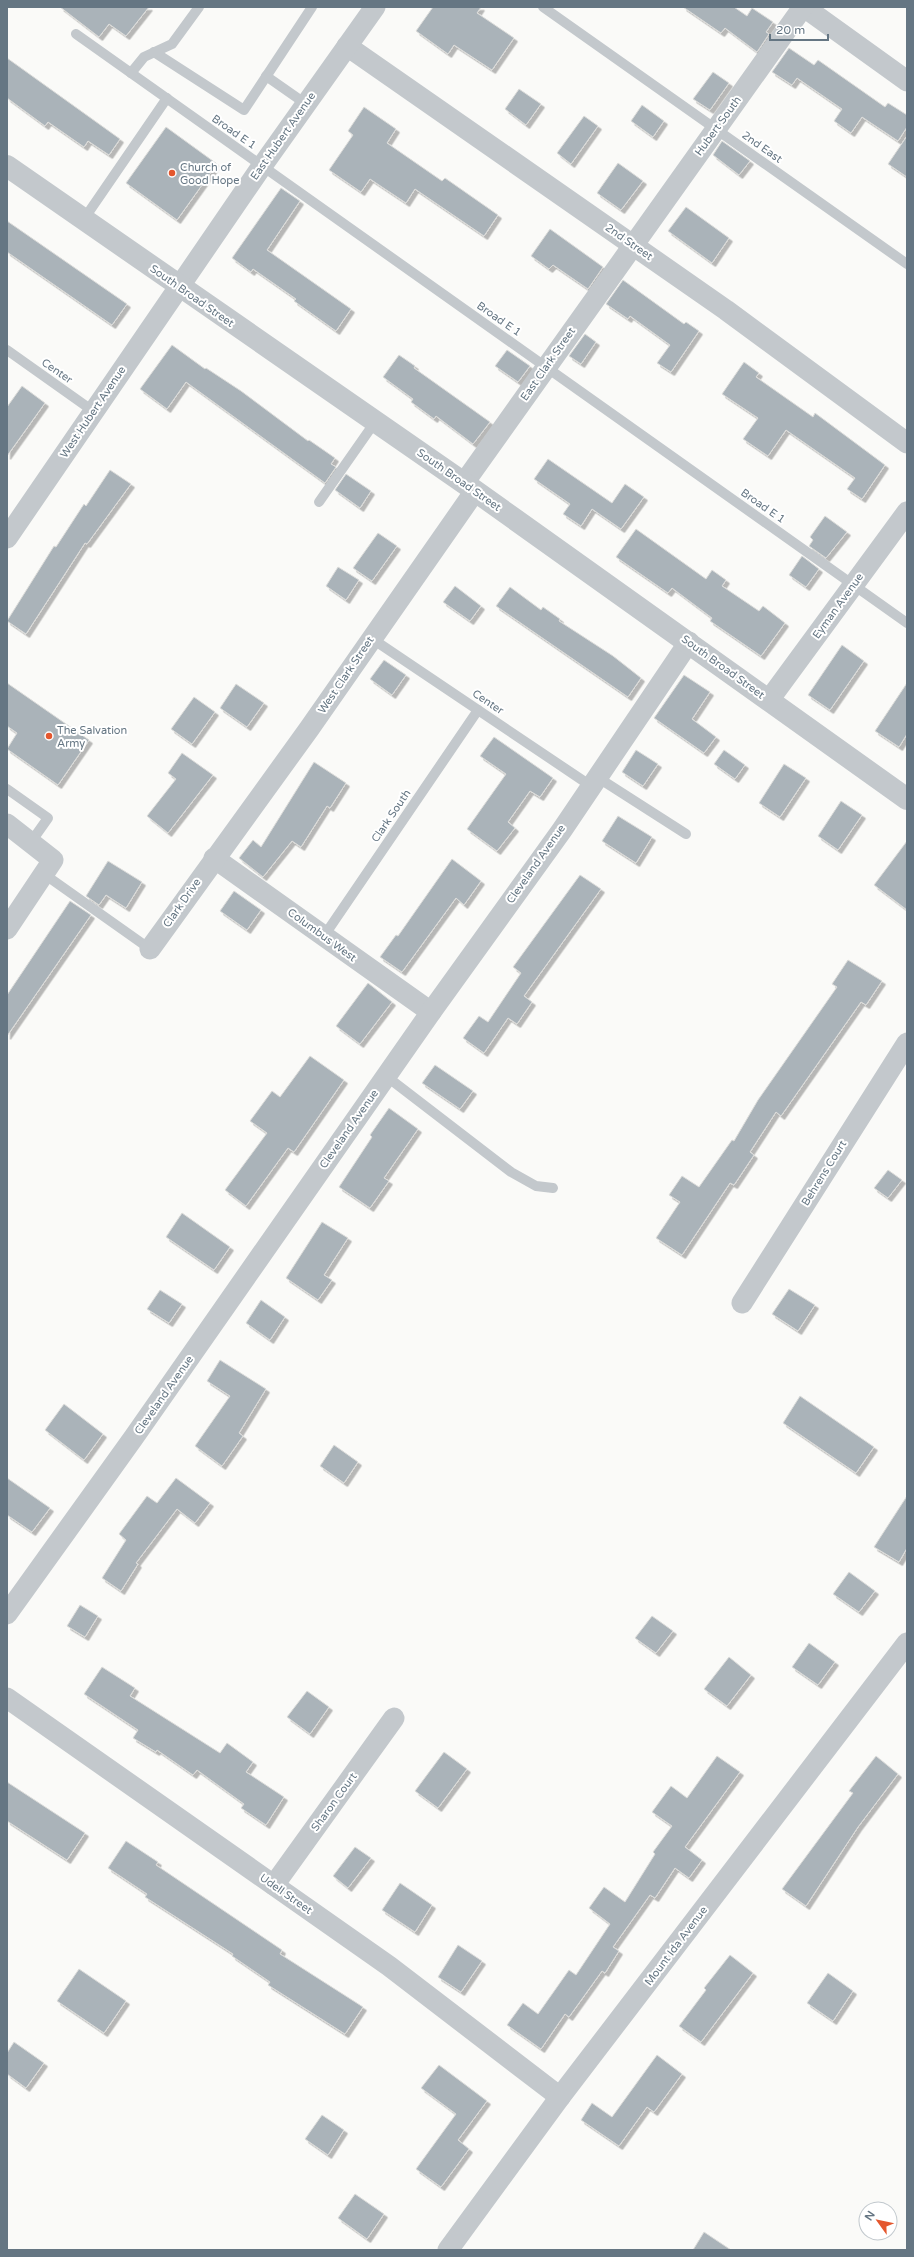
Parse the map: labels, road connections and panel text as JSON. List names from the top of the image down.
{
  "streets": {
    "street": [
      "Hubert South",
      "East Hubert Avenue",
      "2nd Street",
      "South Broad Street",
      "East Clark Street",
      "West Hubert Avenue",
      "Eyman Avenue",
      "West Clark Street",
      "Cleveland Avenue",
      "Clark Drive",
      "Columbus West",
      "Behrens Court",
      "Sharon Court",
      "Udell Street",
      "Mount Ida Avenue"
    ],
    "lane": [
      "Broad E 1",
      "2nd East",
      "Center",
      "Clark South"
    ]
  },
  "crossings": [
    ["Hubert South", "2nd East"],
    ["Hubert South", "2nd Street"],
    ["Hubert South", "East Clark Street"],
    ["Broad E 1", "East Hubert Avenue"],
    ["Broad E 1", "East Clark Street"],
    ["Broad E 1", "Eyman Avenue"],
    ["East Hubert Avenue", "2nd Street"],
    ["East Hubert Avenue", "South Broad Street"],
    ["East Hubert Avenue", "West Hubert Avenue"],
    ["2nd Street", "East Clark Street"],
    ["South Broad Street", "East Clark Street"],
    ["South Broad Street", "West Hubert Avenue"],
    ["South Broad Street", "Eyman Avenue"],
    ["South Broad Street", "West Clark Street"],
    ["South Broad Street", "Cleveland Avenue"],
    ["East Clark Street", "West Clark Street"],
    ["Center", "West Hubert Avenue"],
    ["Center", "West Clark Street"],
    ["Center", "Clark South"],
    ["Center", "Cleveland Avenue"],
    ["West Clark Street", "Clark Drive"],
    ["West Clark Street", "Columbus West"],
    ["Clark South", "Columbus West"],
    ["Cleveland Avenue", "Columbus West"],
    ["Clark Drive", "Columbus West"],
    ["Sharon Court", "Udell Street"],
    ["Udell Street", "Mount Ida Avenue"]
  ],
  "places": ["Church of Good Hope", "The Salvation Army"],
  "scale_bar": "20 m",
  "north": "top left"
}
